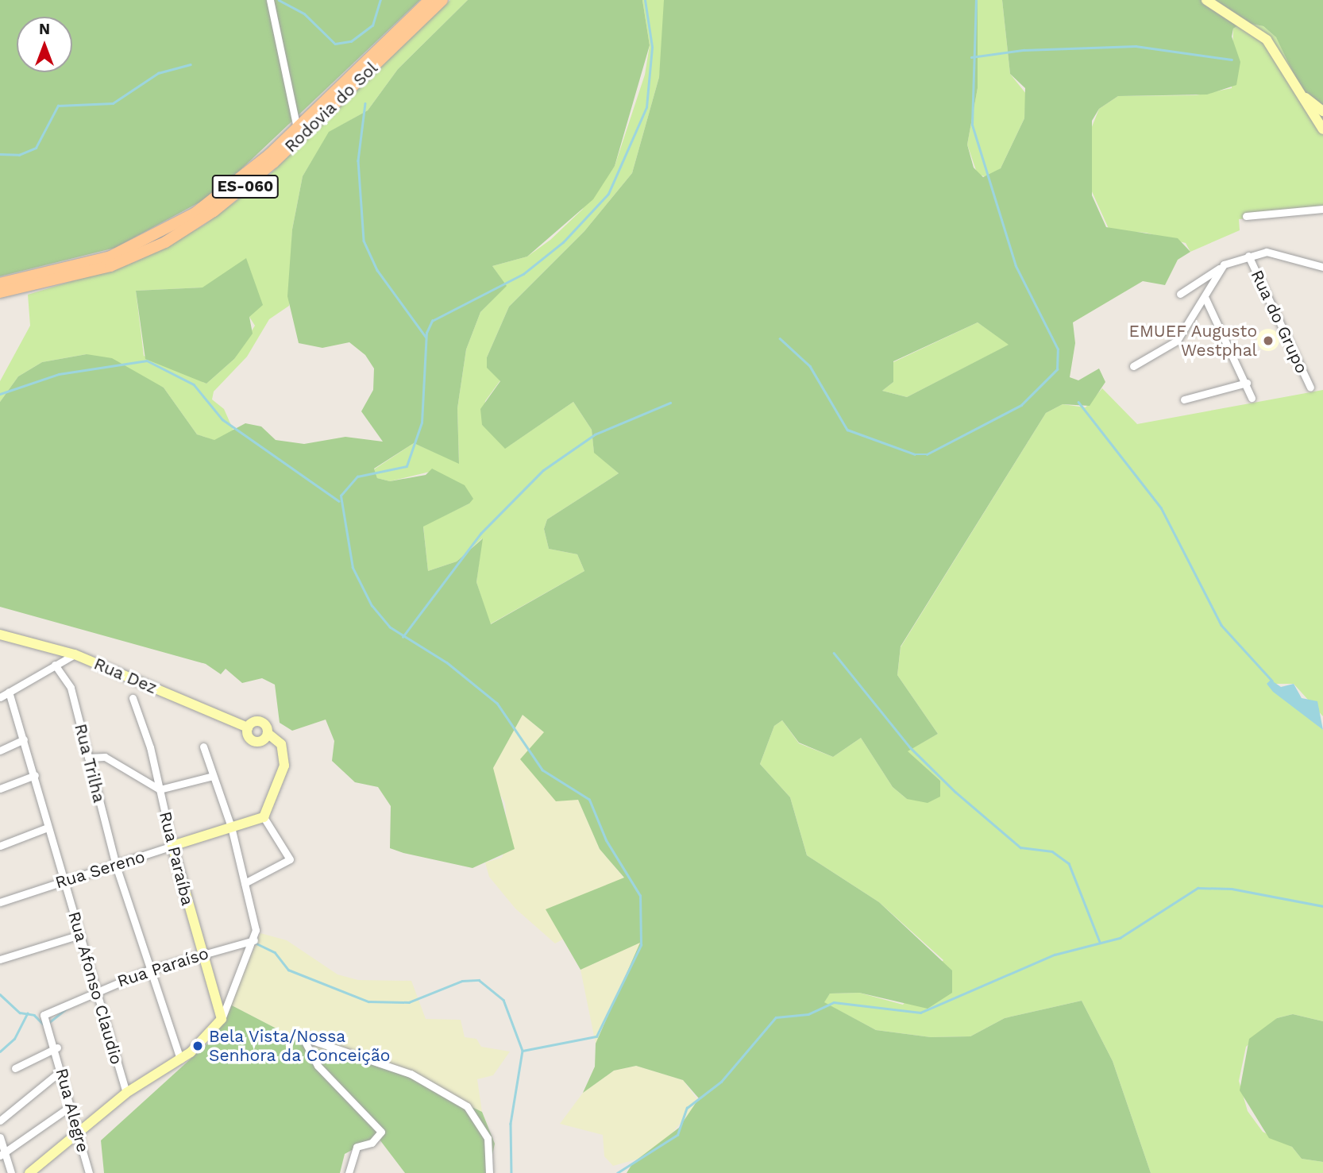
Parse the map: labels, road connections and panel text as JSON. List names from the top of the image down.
{
  "streets": {
    "main road": ["Rodovia do Sol", "ES-060"],
    "street": [
      "Rua do Grupo",
      "Rua Dez",
      "Rua Trilha",
      "Rua Paraíba",
      "Rua Sereno",
      "Rua Paraíso",
      "Rua Afonso Claudio",
      "Rua Alegre"
    ]
  },
  "crossings": [
    ["Rua Trilha", "Rua Sereno"],
    ["Rua Trilha", "Rua Paraíso"],
    ["Rua Paraíba", "Rua Sereno"],
    ["Rua Paraíba", "Rua Paraíso"],
    ["Rua Sereno", "Rua Afonso Claudio"],
    ["Rua Paraíso", "Rua Afonso Claudio"],
    ["Rua Paraíso", "Rua Alegre"]
  ],
  "places": ["EMUEF Augusto Westphal", "Bela Vista/Nossa Senhora da Conceição"],
  "north": "top"
}
